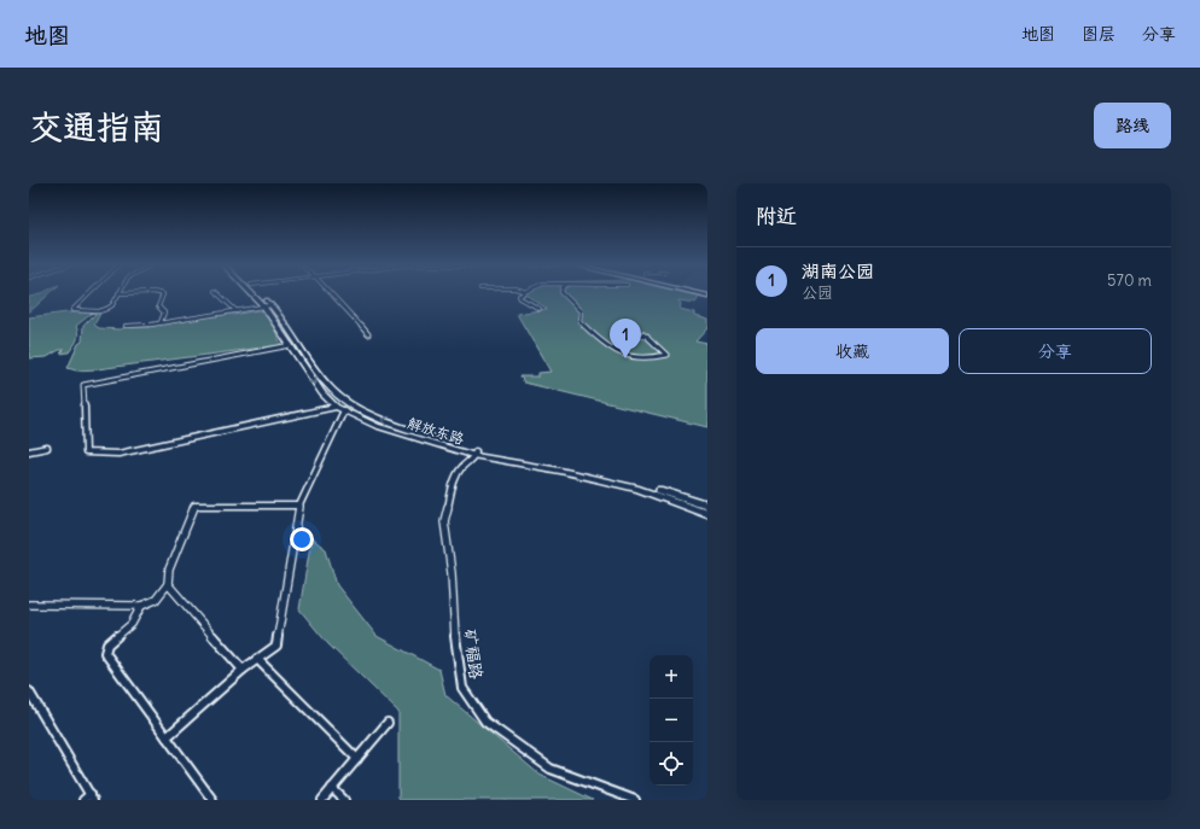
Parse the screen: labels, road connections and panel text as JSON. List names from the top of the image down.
{
  "streets": {
    "main road": ["解放东路"],
    "street": ["矿福路"]
  },
  "crossings": [
    ["解放东路", "矿福路"]
  ],
  "page": {
    "header": "地图",
    "nav": ["地图", "图层", "分享"],
    "buttons": [
      "路线",
      ["收藏", "分享"]
    ],
    "title": "交通指南",
    "heading": "附近",
    "list": [
      {
        "mark": "1",
        "name": "湖南公园",
        "note": "公园",
        "value": "570 m"
      }
    ],
    "pins": "1",
    "map_buttons": ["+", "−"]
  }
}
